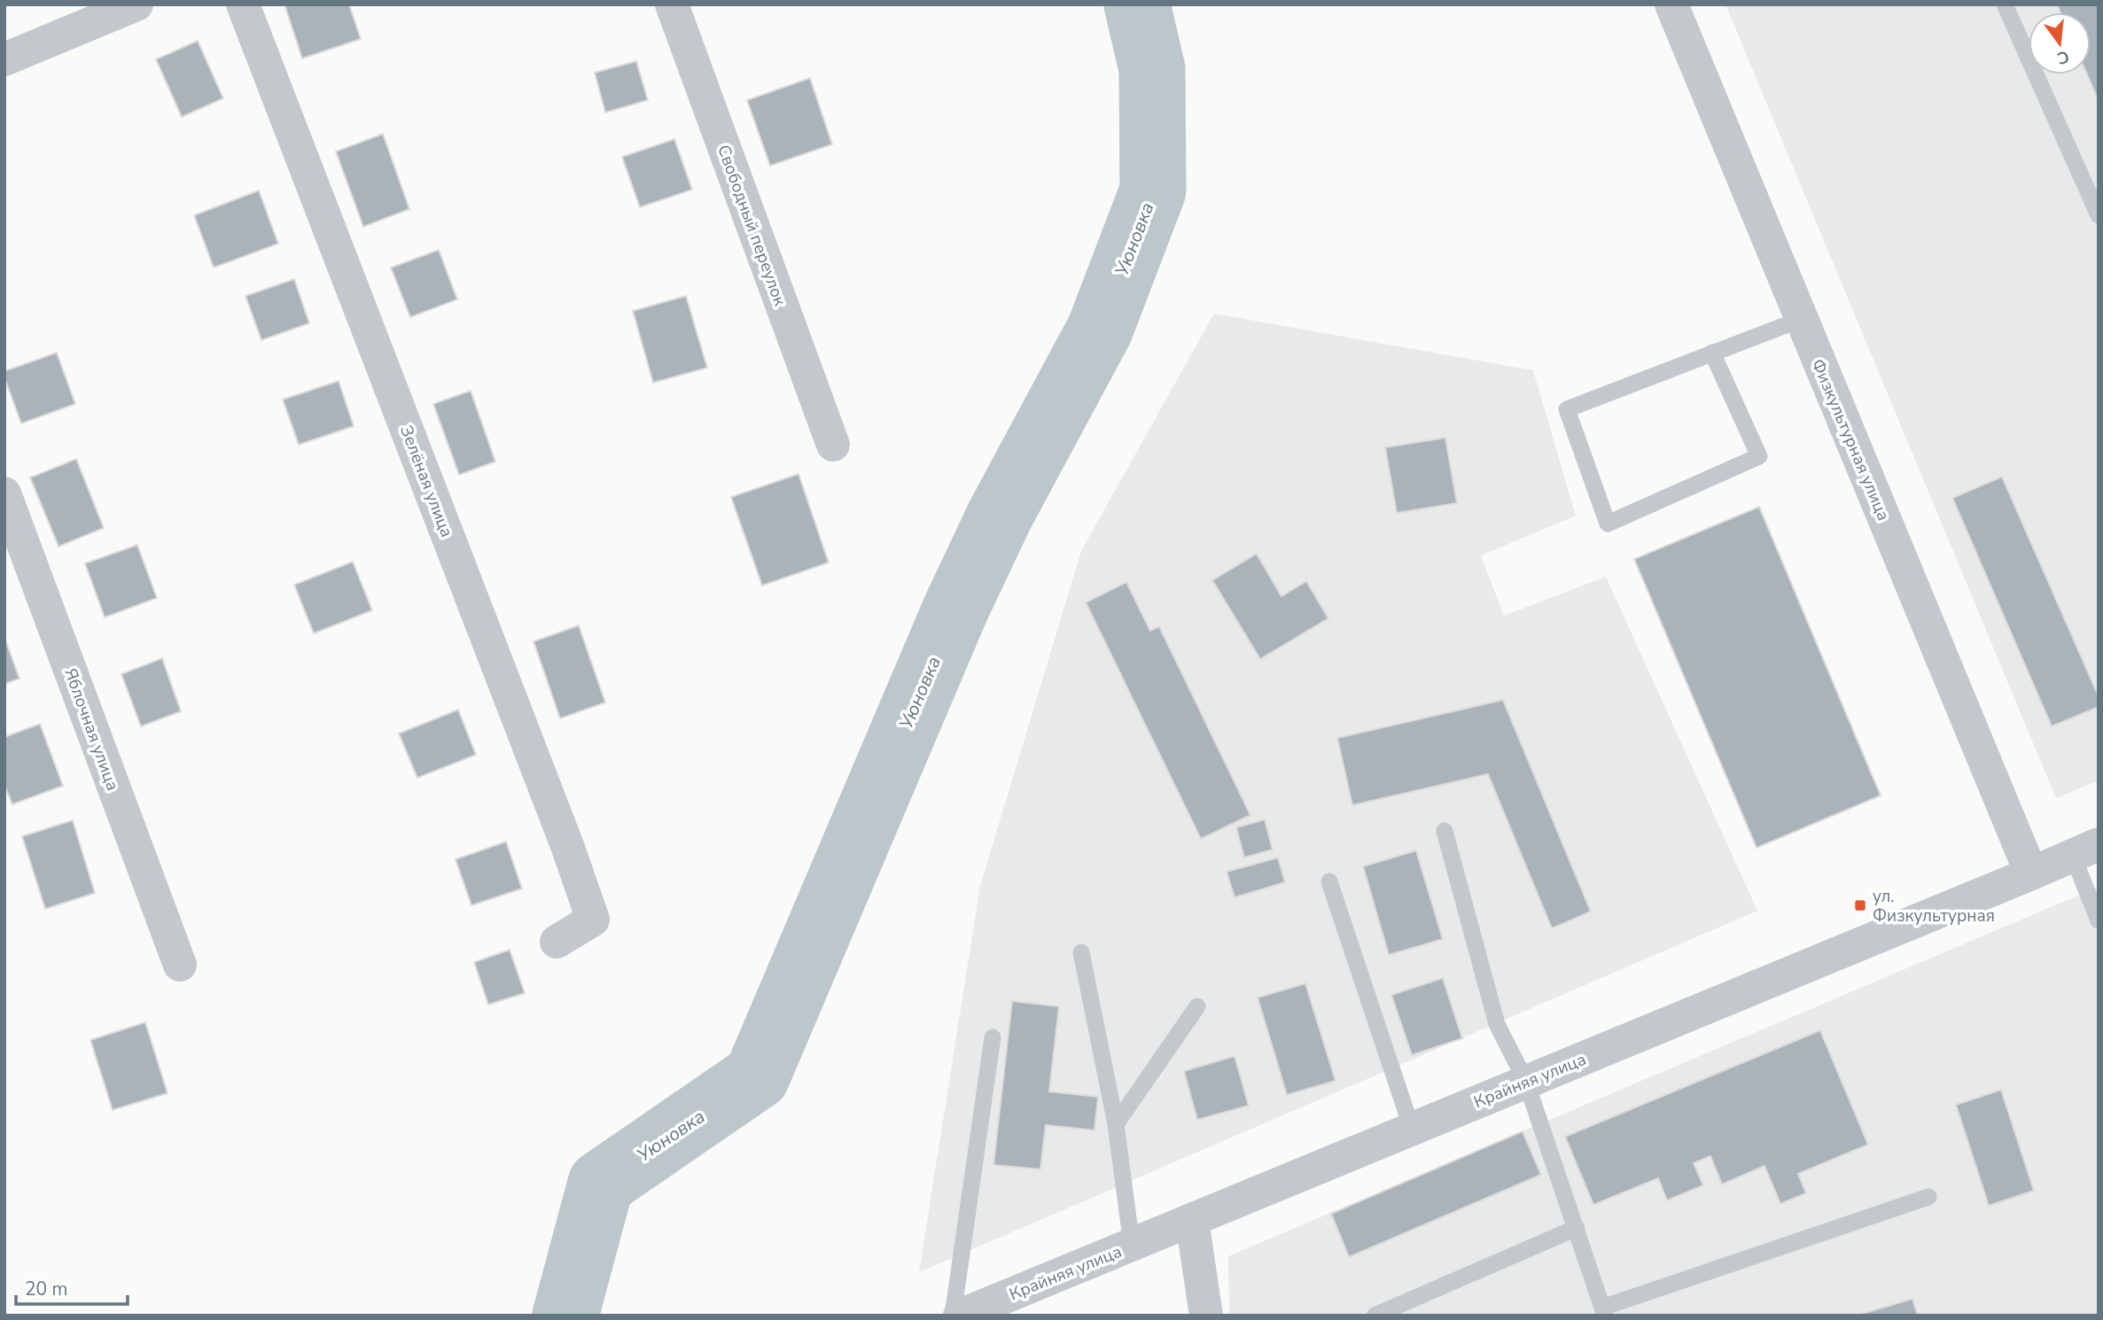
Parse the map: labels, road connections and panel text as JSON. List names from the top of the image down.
{
  "streets": {
    "street": [
      "Свободный переулок",
      "Физкультурная улица",
      "Зелёная улица",
      "Яблочная улица",
      "Крайняя улица"
    ]
  },
  "crossings": [
    ["Физкультурная улица", "Крайняя улица"]
  ],
  "water": ["Уюновка"],
  "places": {
    "transit": ["ул. Физкультурная"]
  },
  "scale_bar": "20 m",
  "north": "bottom"
}
